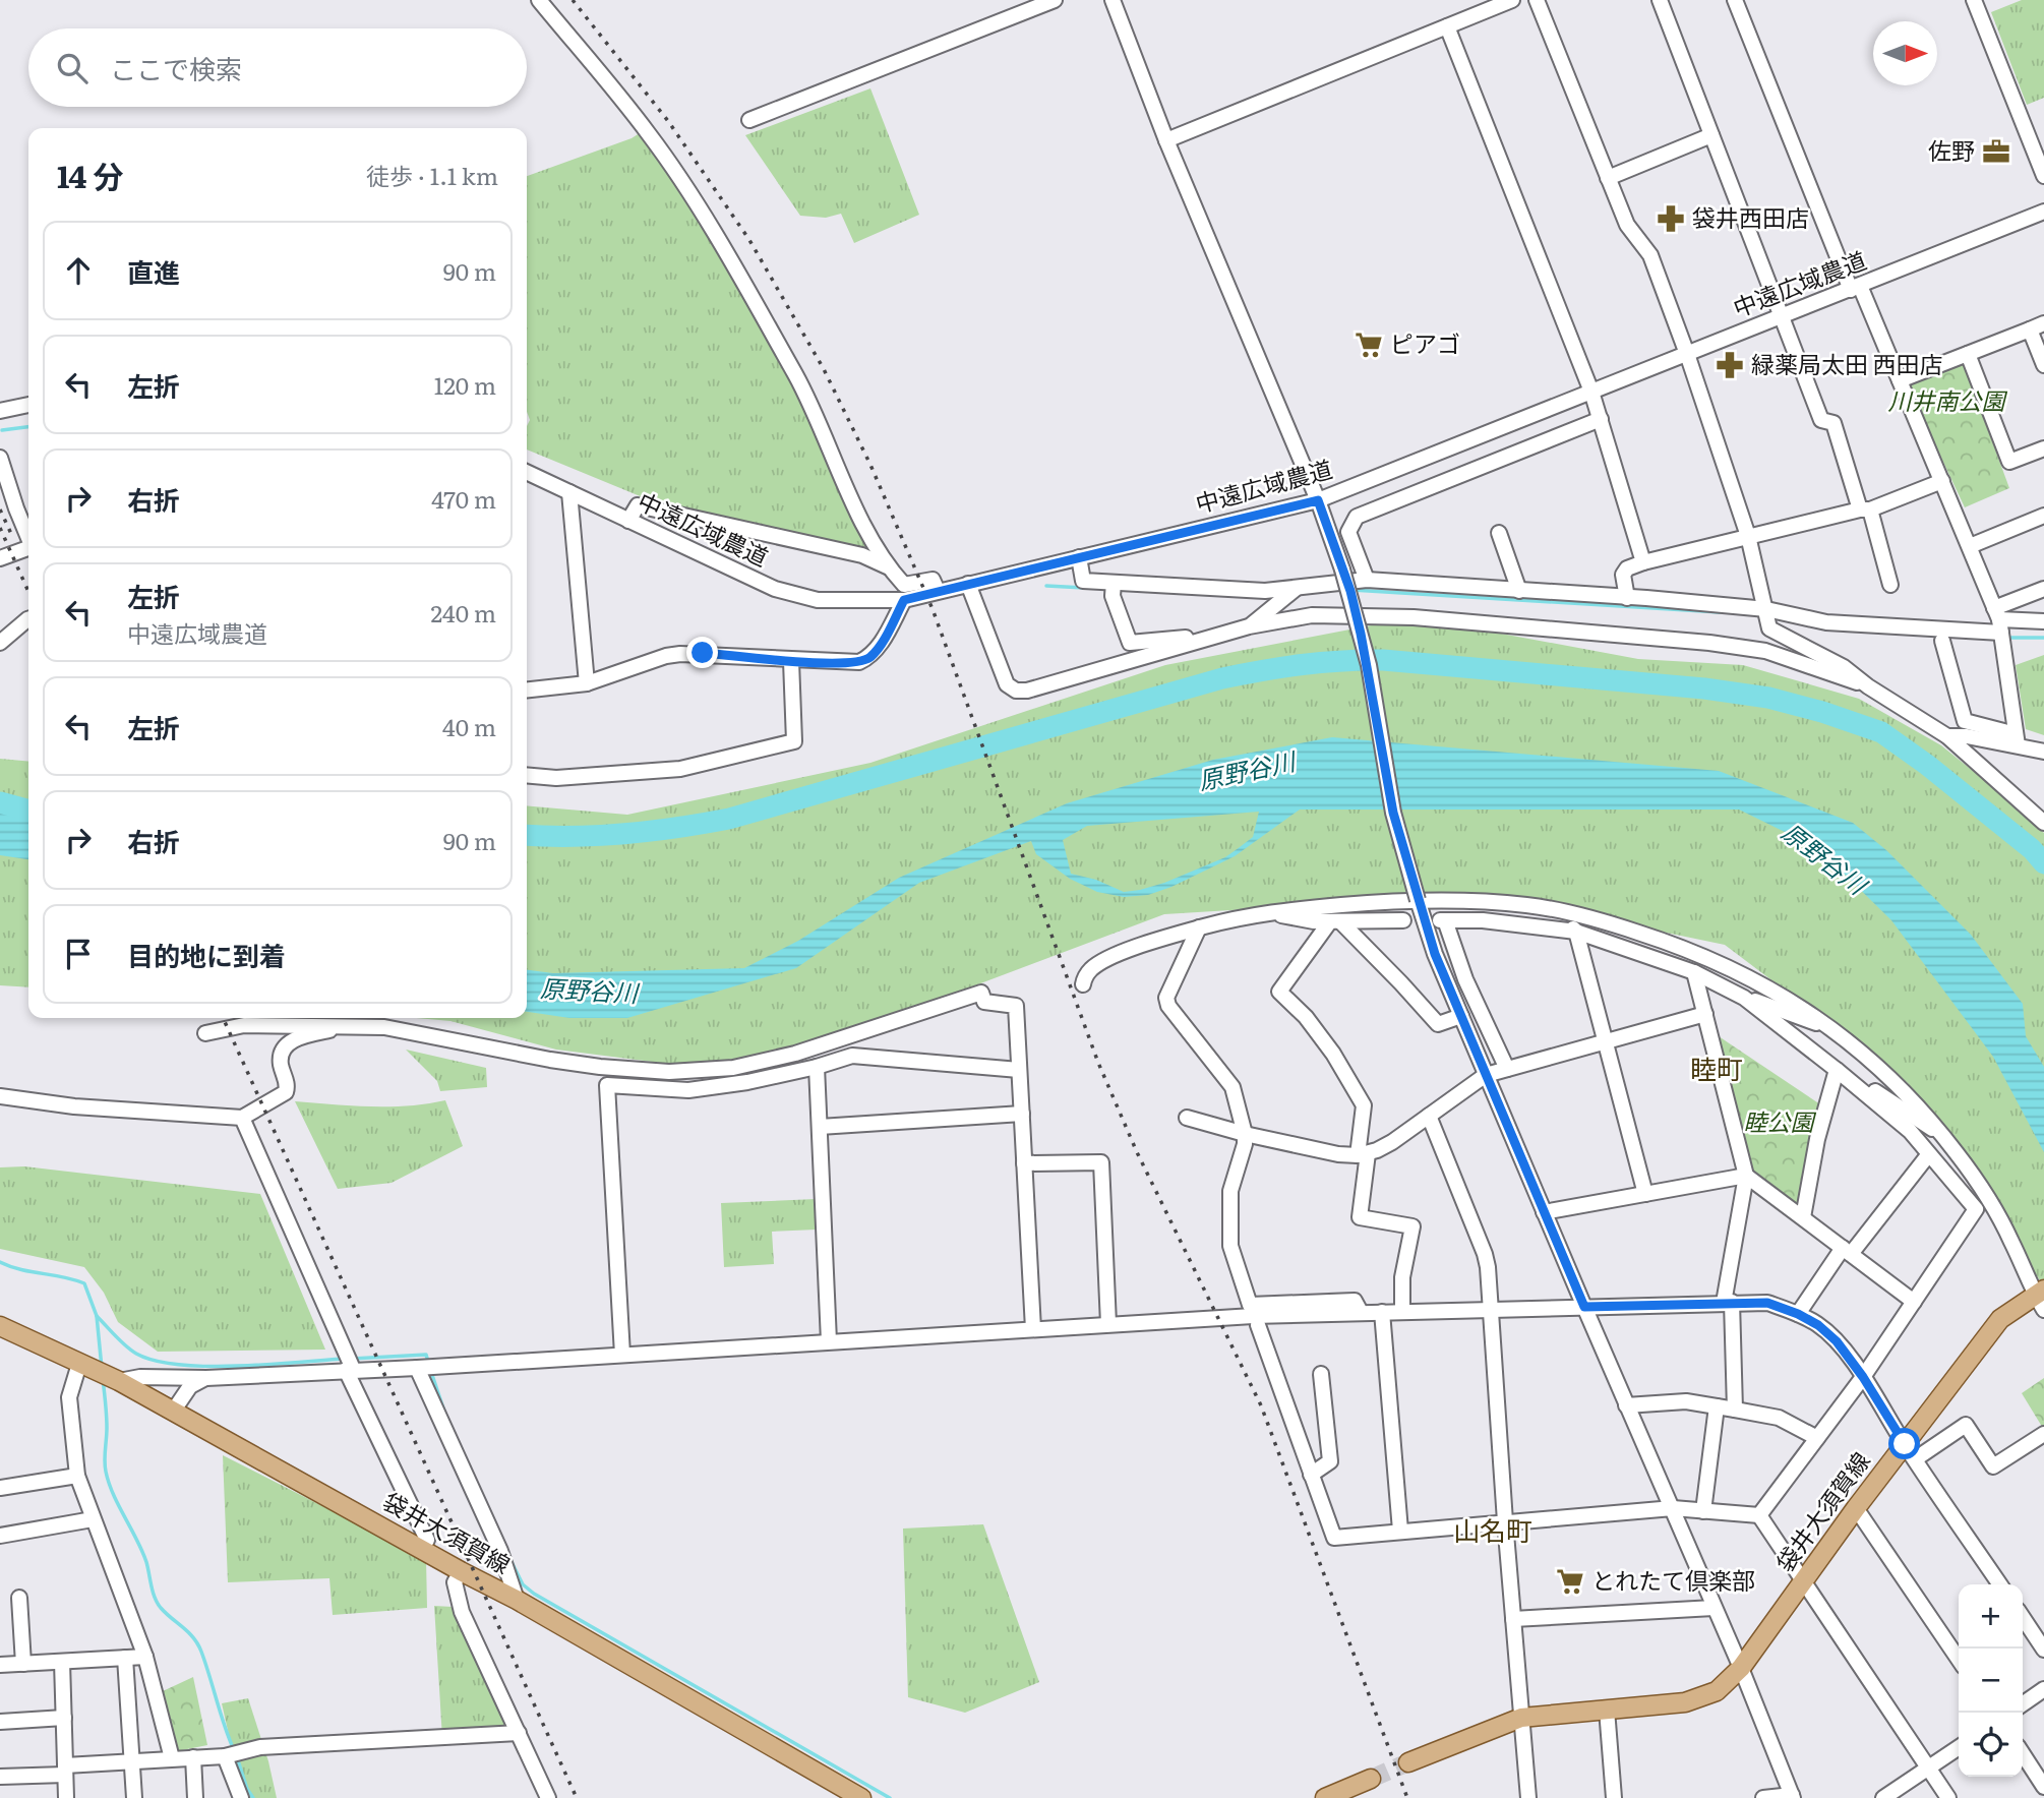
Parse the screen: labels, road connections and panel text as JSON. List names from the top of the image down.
{
  "streets": {
    "main road": ["袋井大須賀線"],
    "street": ["中遠広域農道"]
  },
  "districts": ["睦町", "山名町"],
  "water": ["原野谷川"],
  "parks": ["川井南公園", "睦公園"],
  "places": {
    "office": ["佐野"],
    "pharmacy": ["袋井西田店", "緑薬局太田 西田店"],
    "supermarket": ["ピアゴ", "とれたて倶楽部"]
  },
  "north": "right",
  "page": {
    "search": "ここで検索",
    "heading": ["14 分", "徒歩 · 1.1 km"],
    "list": [
      ["直進", "90 m"],
      ["左折", "120 m"],
      ["右折", "470 m"],
      ["左折", "中遠広域農道", "240 m"],
      ["左折", "40 m"],
      ["右折", "90 m"],
      "目的地に到着"
    ],
    "map_buttons": ["+", "−"]
  }
}
